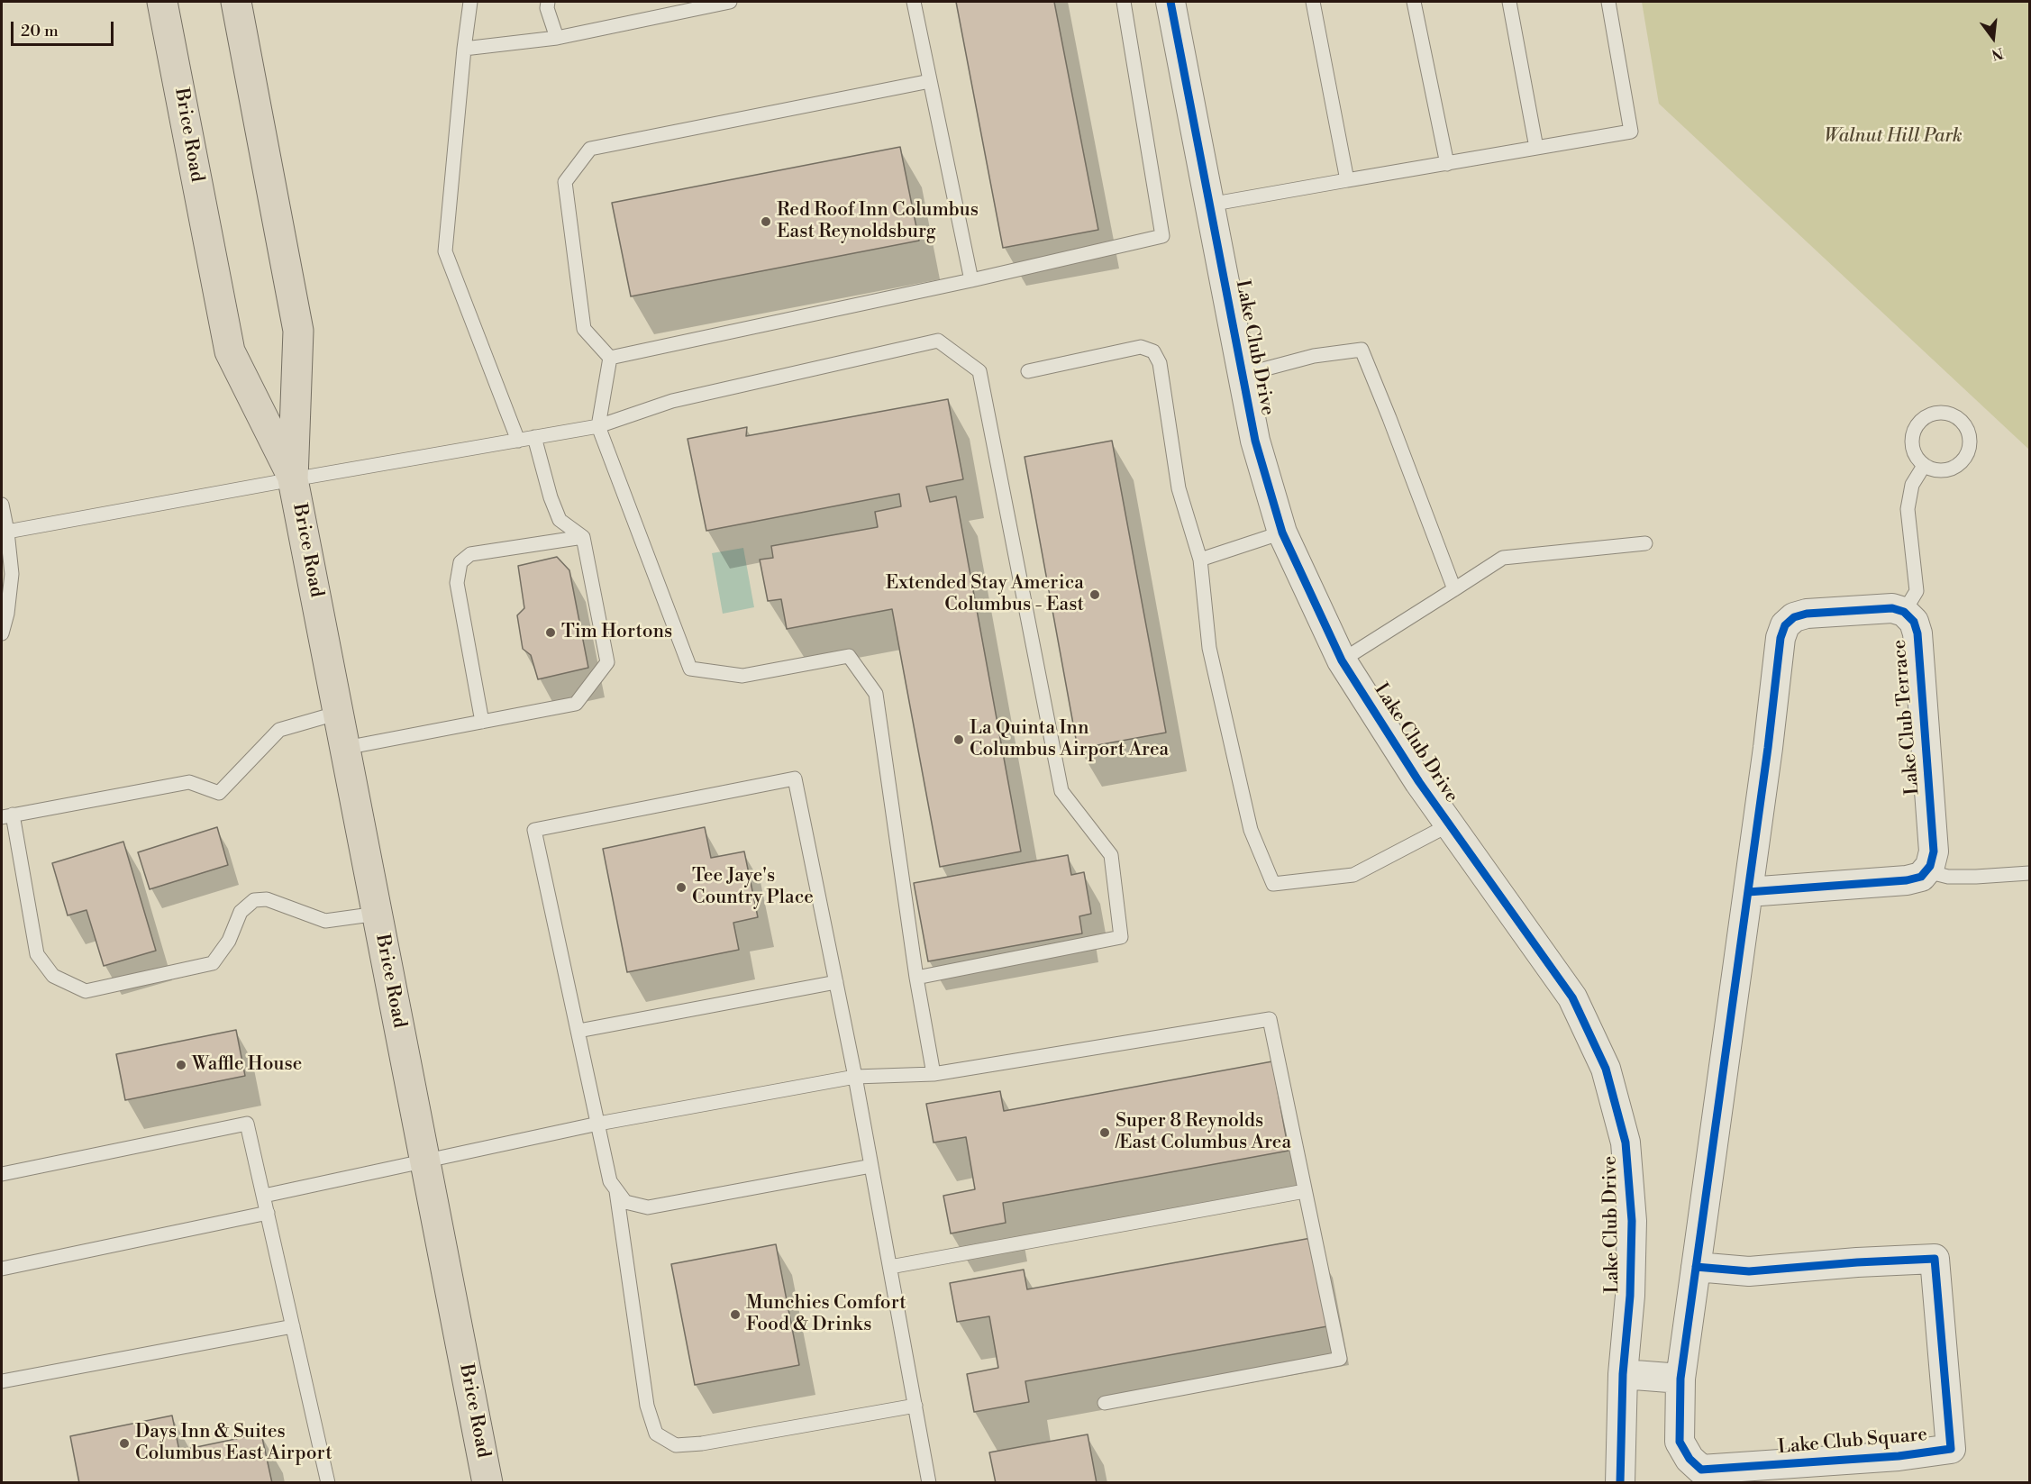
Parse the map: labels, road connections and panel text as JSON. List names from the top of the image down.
{
  "streets": {
    "main road": ["Brice Road"],
    "street": ["Lake Club Drive", "Lake Club Terrace", "Lake Club Square"]
  },
  "crossings": [
    ["Lake Club Terrace", "Lake Club Square"]
  ],
  "parks": ["Walnut Hill Park"],
  "places": [
    "Red Roof Inn Columbus East Reynoldsburg",
    "Extended Stay America Columbus - East",
    "Tim Hortons",
    "La Quinta Inn Columbus Airport Area",
    "Tee Jaye's Country Place",
    "Waffle House",
    "Super 8 Reynolds /East Columbus Area",
    "Munchies Comfort Food & Drinks",
    "Days Inn & Suites Columbus East Airport"
  ],
  "scale_bar": "20 m",
  "north": "bottom"
}
